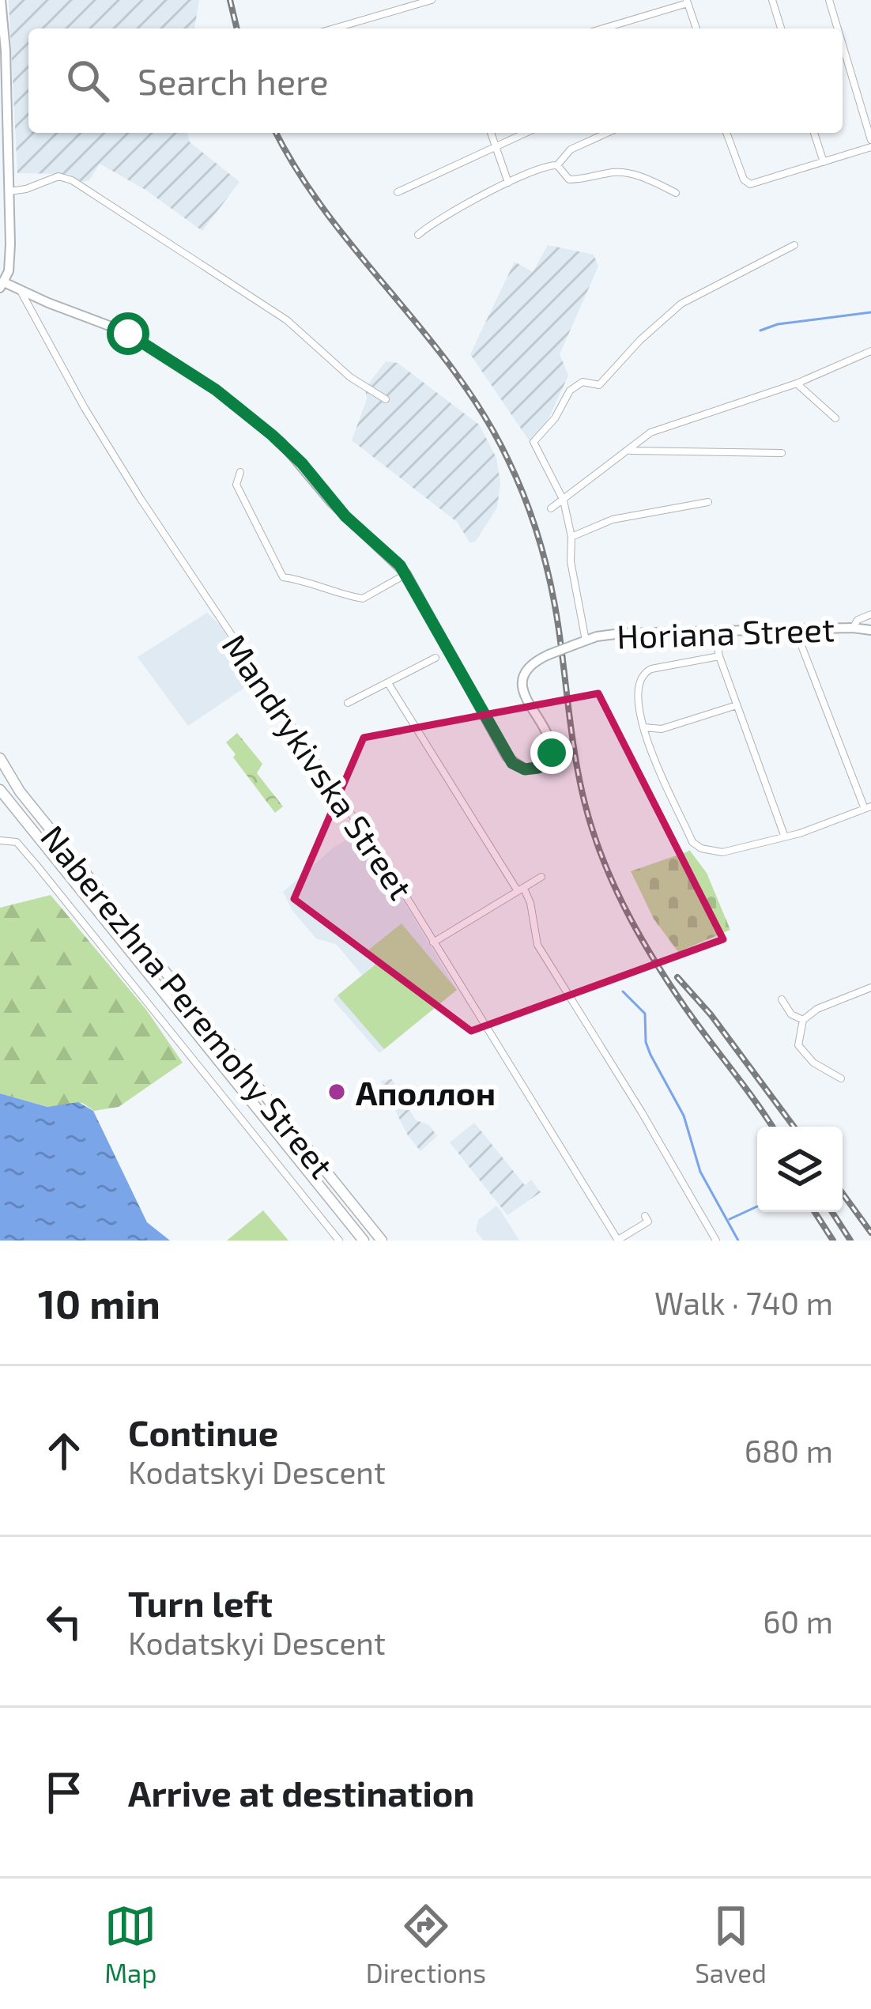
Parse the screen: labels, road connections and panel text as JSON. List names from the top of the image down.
{
  "streets": {
    "main road": ["Naberezhna Peremohy Street"],
    "street": ["Horiana Street", "Mandrykivska Street"]
  },
  "places": ["Аполлон"],
  "page": {
    "search": "Search here",
    "heading": ["10 min", "Walk · 740 m"],
    "list": [
      ["Continue", "Kodatskyi Descent", "680 m"],
      ["Turn left", "Kodatskyi Descent", "60 m"],
      "Arrive at destination"
    ],
    "nav": ["Map", "Directions", "Saved"]
  }
}
